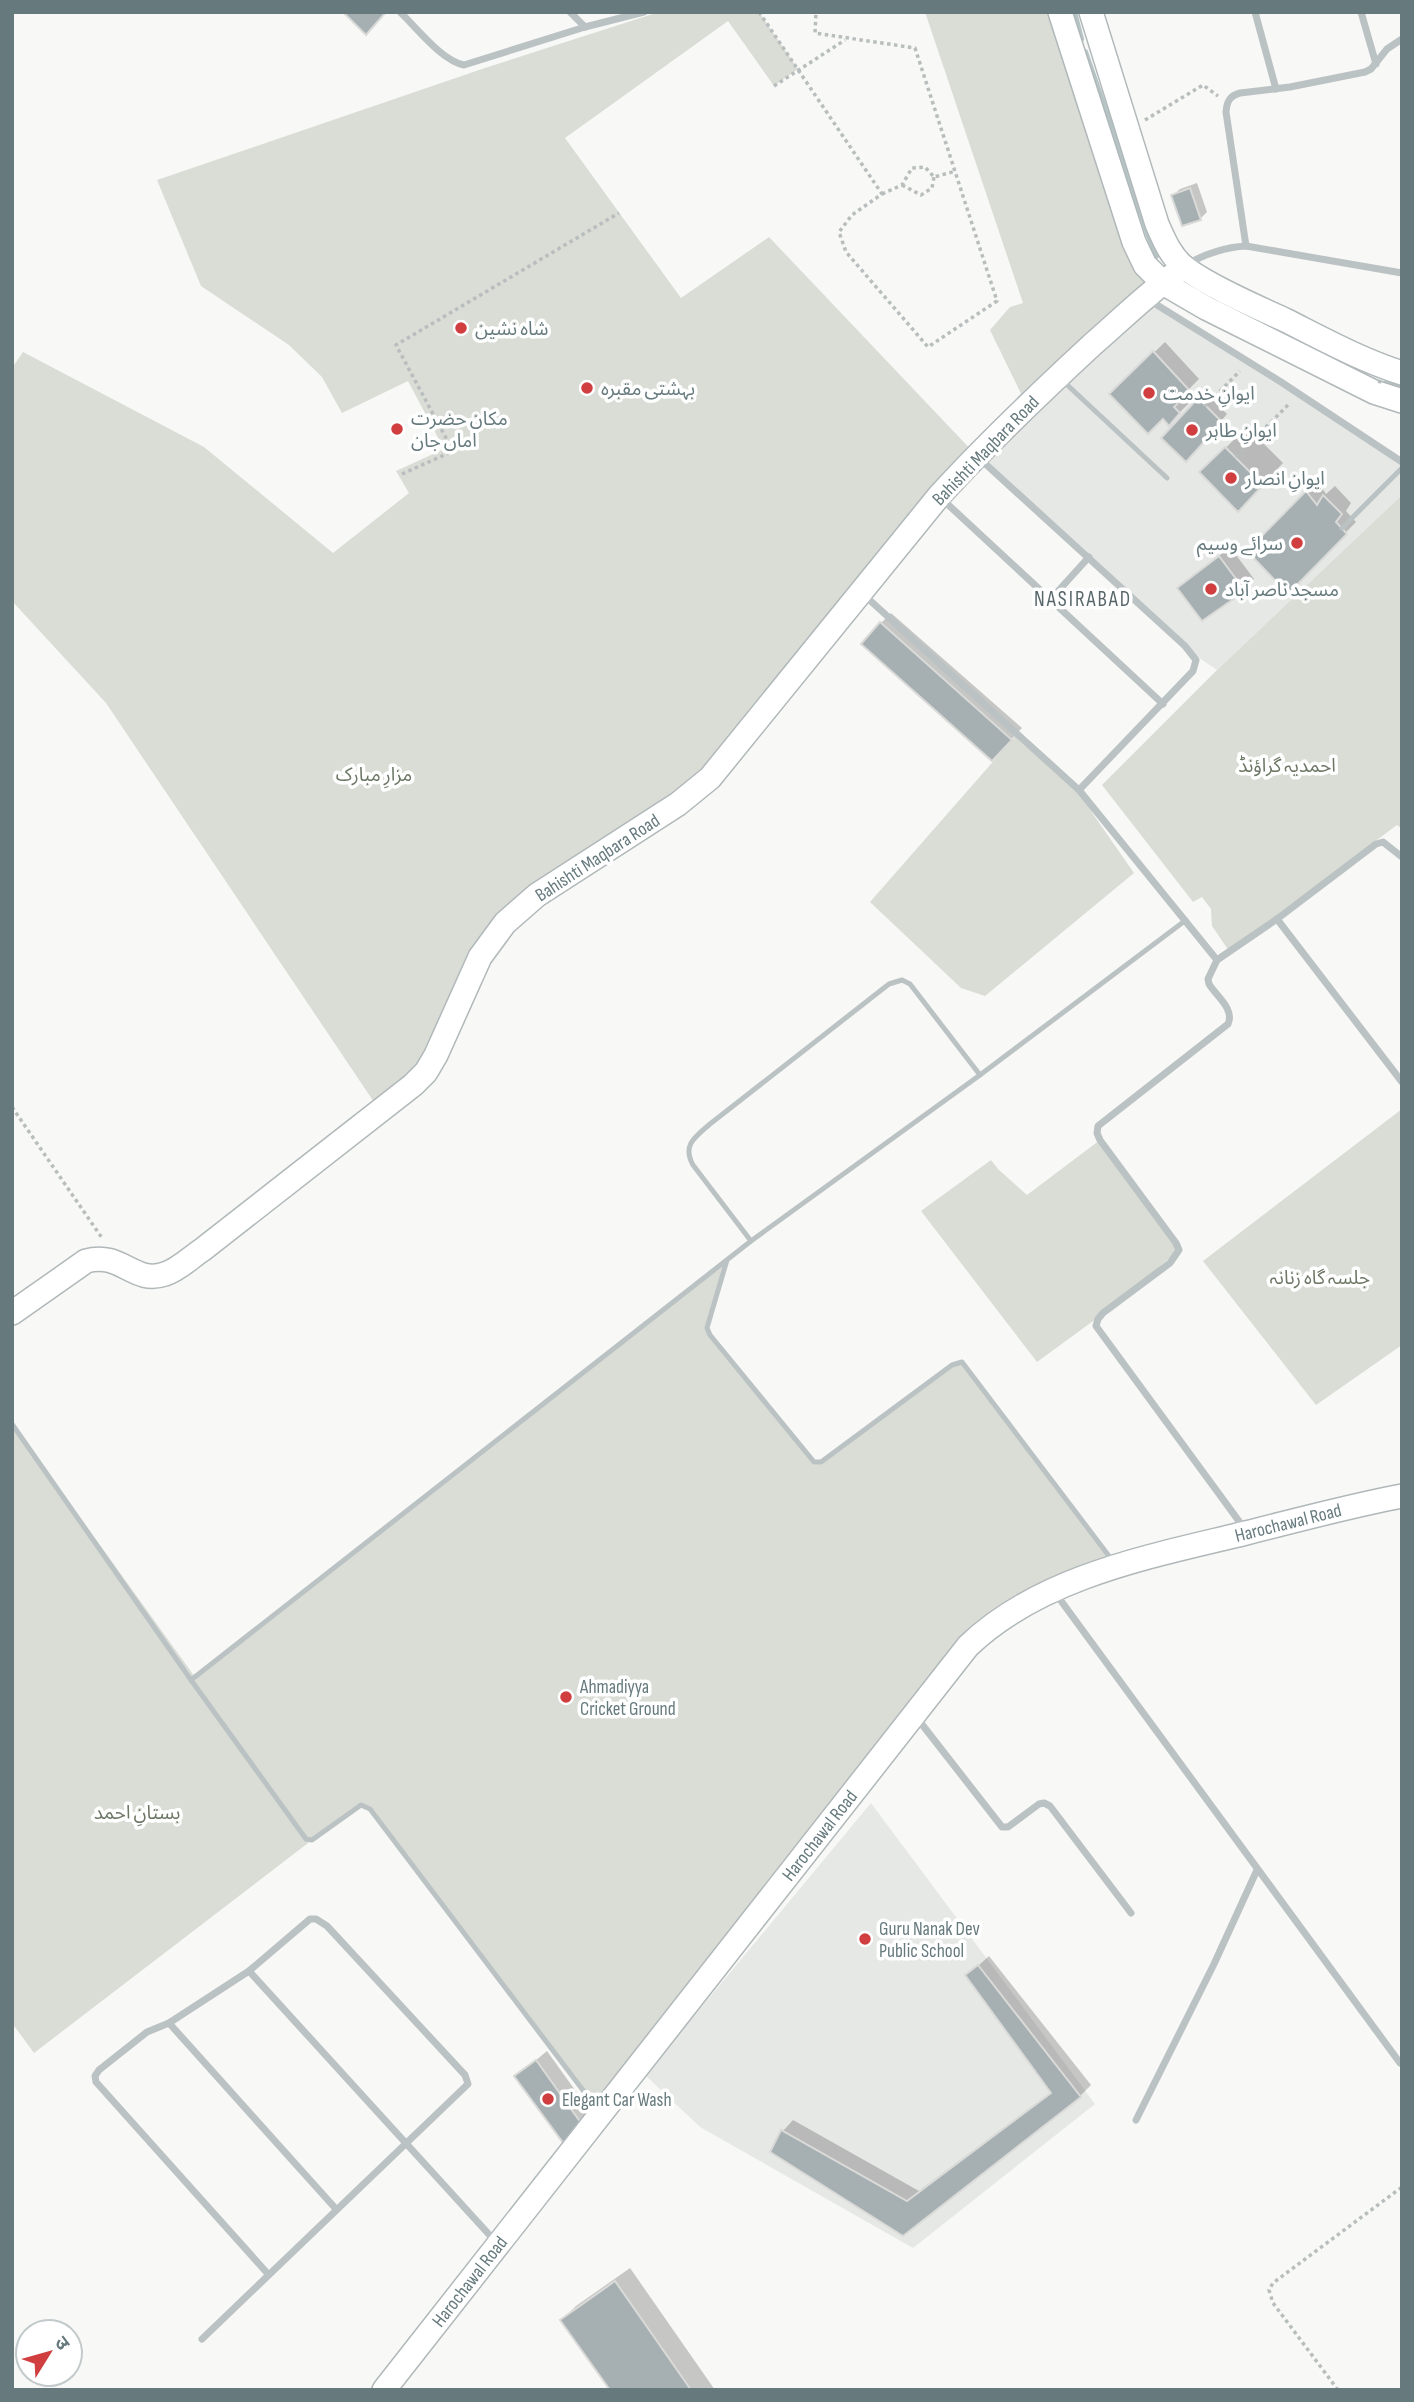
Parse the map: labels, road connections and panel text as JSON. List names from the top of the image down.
{
  "streets": {
    "street": ["Bahishti Maqbara Road", "Harochawal Road"]
  },
  "districts": ["NASIRABAD"],
  "parks": [
    "احمدیہ گراؤنڈ",
    "مزارِ مبارک",
    "جلسہ گاہ زنانہ",
    "بستانِ احمد"
  ],
  "places": [
    "شاہ نشین",
    "بہشتی مقبرہ",
    "ایوانِ خدمت",
    "مکان حضرت اماں جان",
    "ایوانِ طاہر",
    "ایوانِ انصار",
    "سرائے وسیم",
    "مسجد ناصر آباد",
    "Ahmadiyya Cricket Ground",
    "Guru Nanak Dev Public School",
    "Elegant Car Wash"
  ],
  "north": "top right"
}
